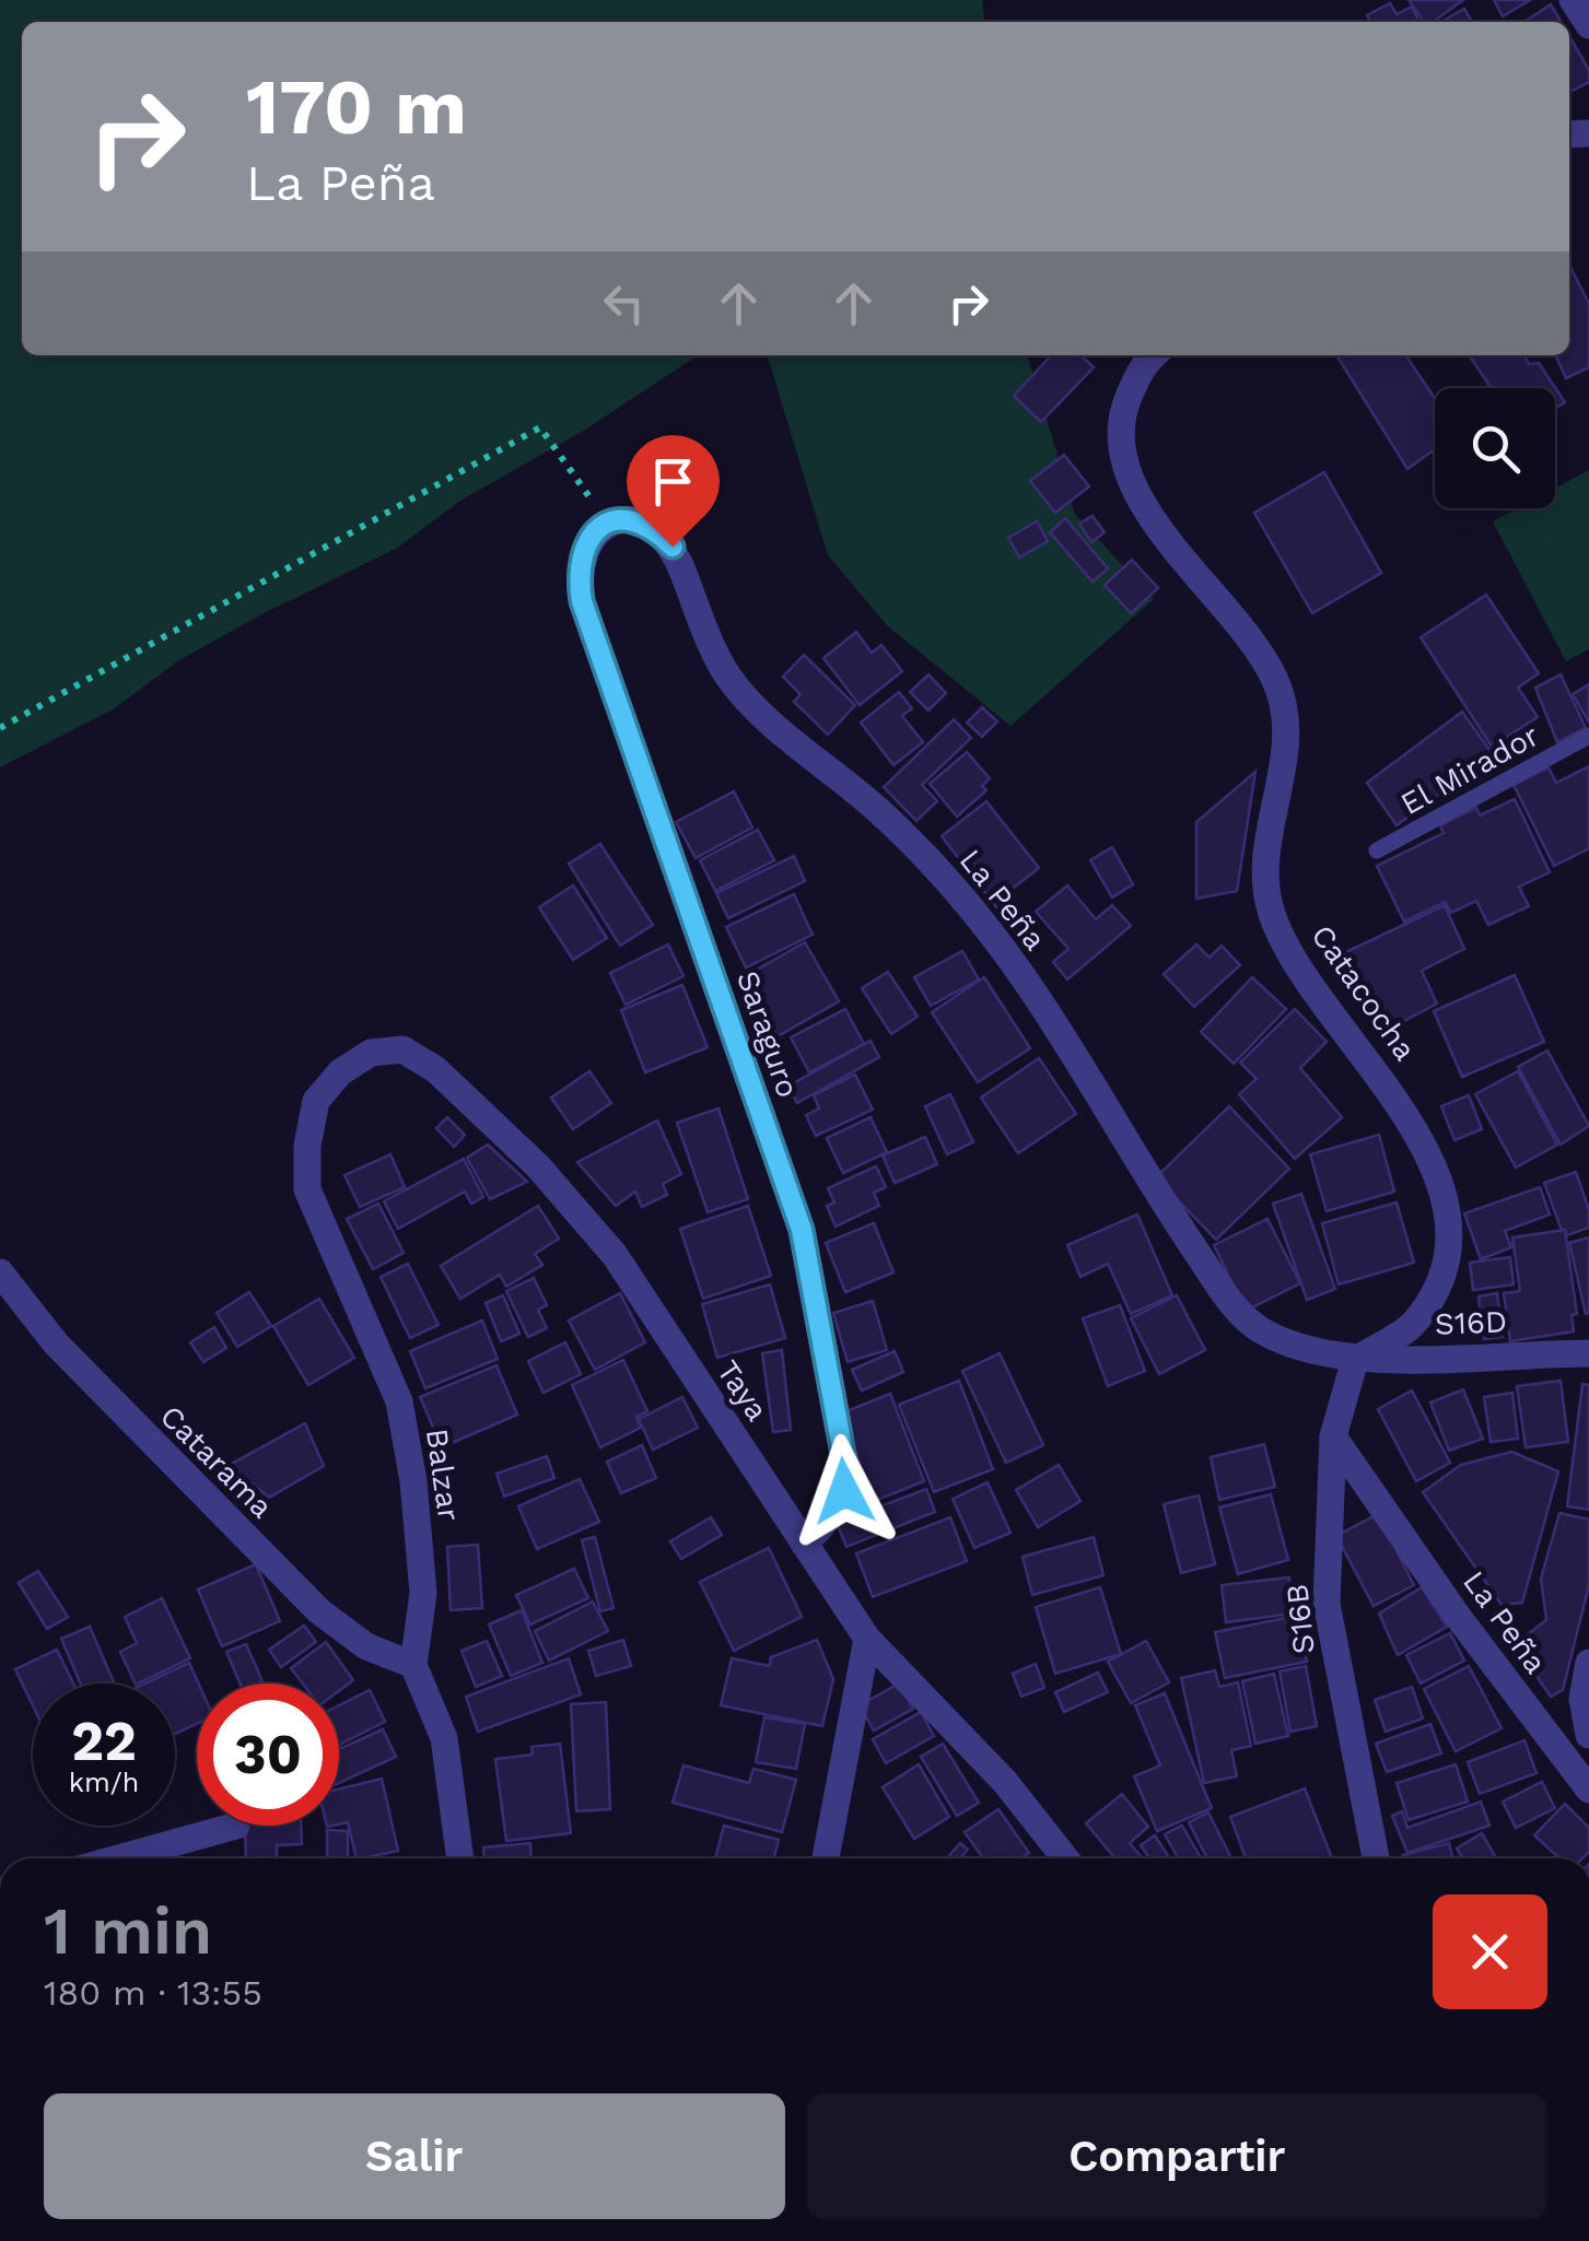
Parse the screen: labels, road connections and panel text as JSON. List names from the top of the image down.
{
  "streets": {
    "street": [
      "La Peña",
      "Catacocha",
      "Saraguro",
      "S16D",
      "Taya",
      "Catarama",
      "Balzar",
      "S16B"
    ],
    "lane": ["El Mirador"]
  },
  "crossings": [
    ["La Peña", "Catacocha"],
    ["La Peña", "Saraguro"],
    ["La Peña", "S16D"],
    ["La Peña", "S16B"],
    ["Catacocha", "S16D"],
    ["Catacocha", "S16B"],
    ["Saraguro", "Taya"],
    ["S16D", "S16B"],
    ["Taya", "Balzar"],
    ["Catarama", "Balzar"]
  ],
  "page": {
    "turn": ["170 m", "La Peña"],
    "speed": "22 km/h",
    "limit": "30",
    "heading": ["1 min", "180 m · 13:55"],
    "buttons": ["Salir", "Compartir"]
  }
}
